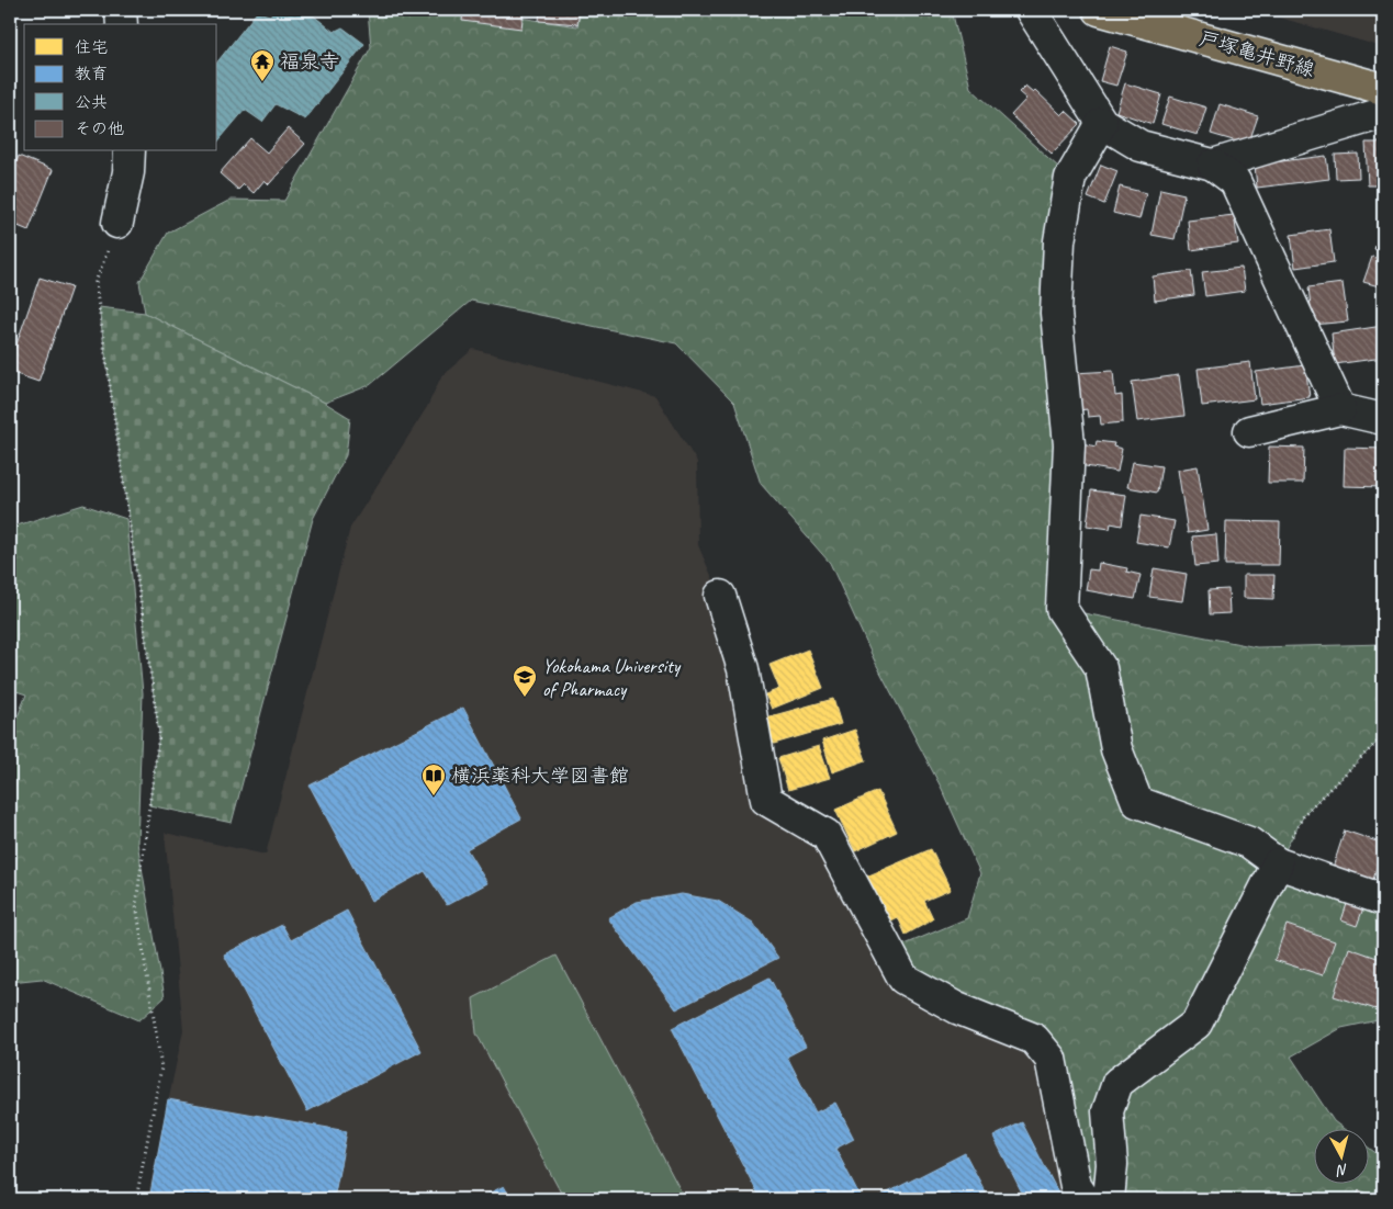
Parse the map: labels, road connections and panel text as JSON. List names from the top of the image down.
{
  "streets": {
    "main road": ["戸塚亀井野線"]
  },
  "places": {
    "temple": ["福泉寺"],
    "school or university": ["Yokohama University of Pharmacy"],
    "library": ["横浜薬科大学図書館"]
  },
  "legend": [
    "住宅",
    "教育",
    "公共",
    "その他"
  ],
  "north": "bottom"
}
